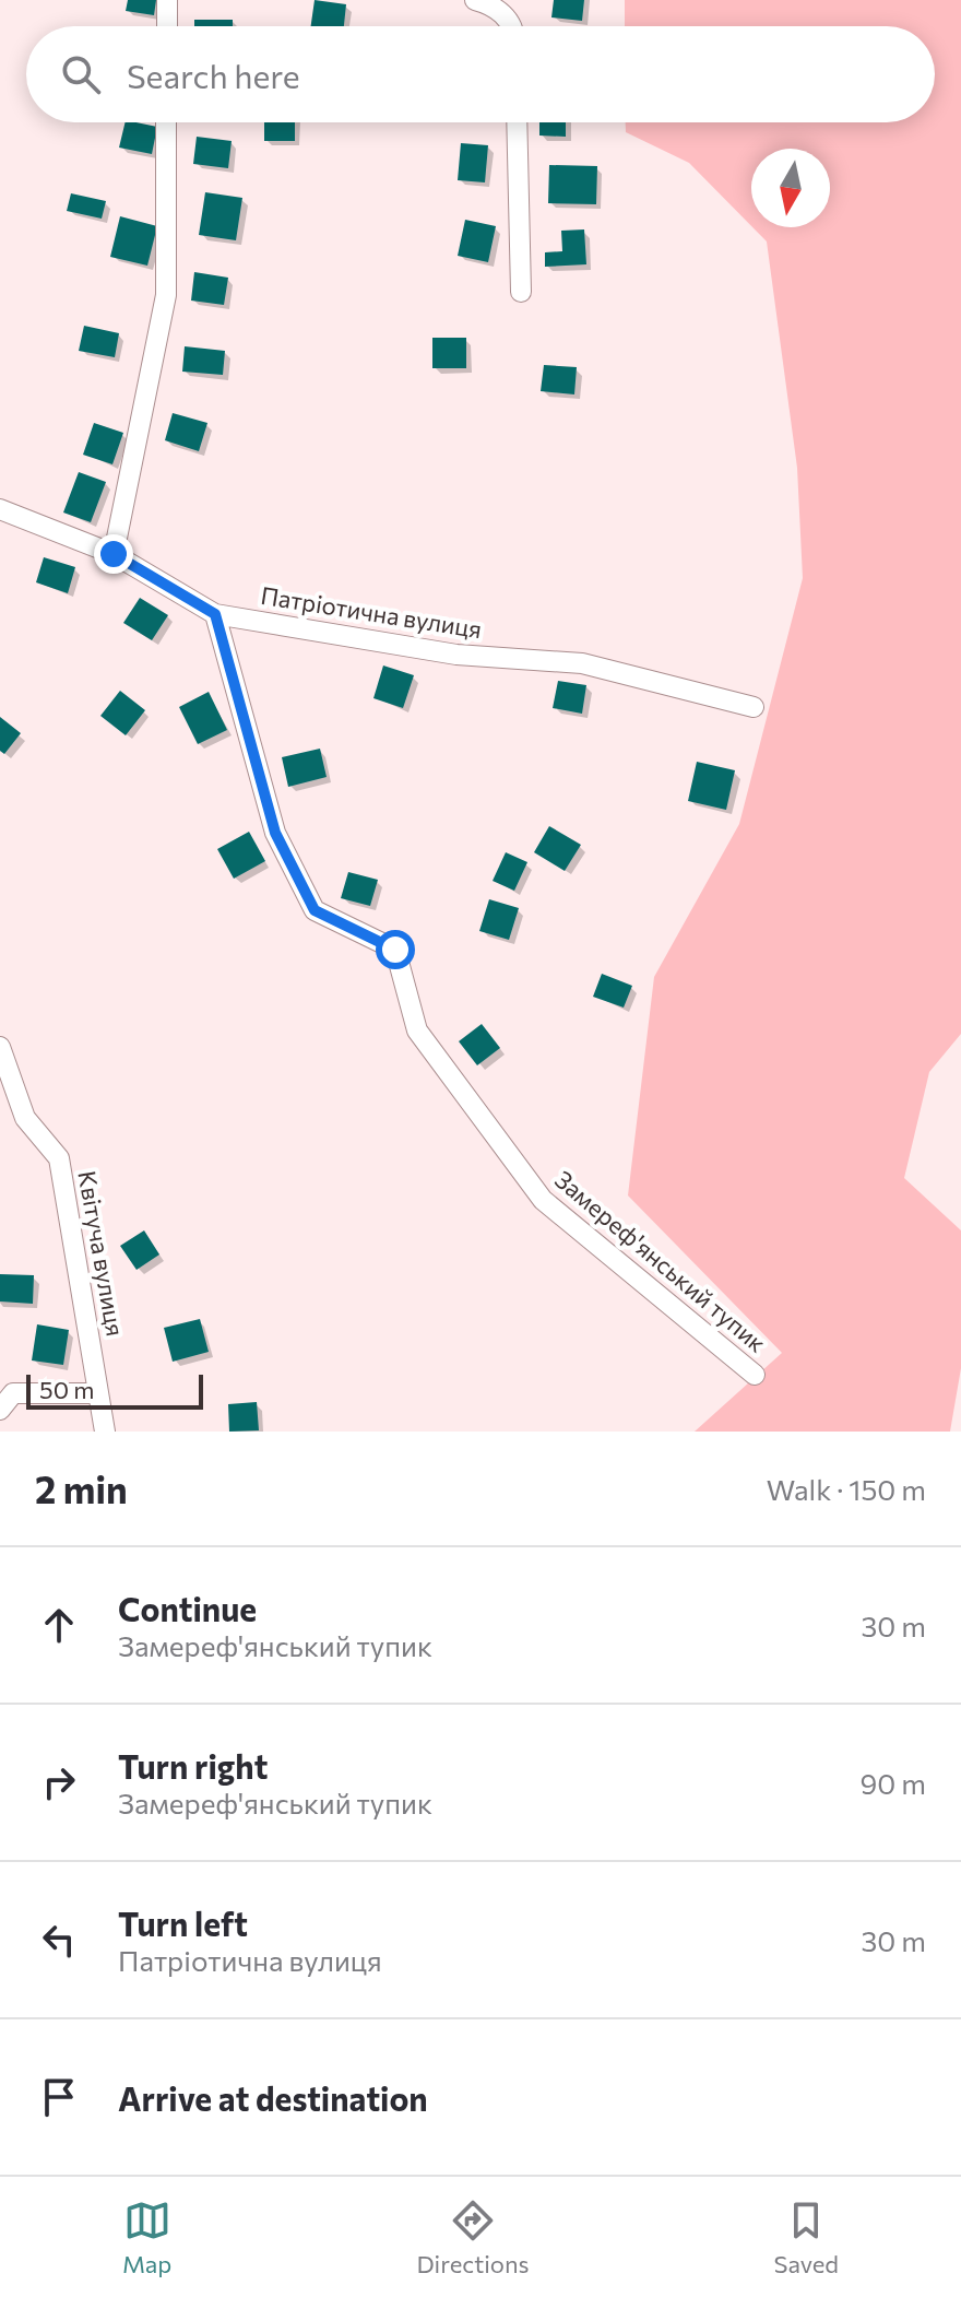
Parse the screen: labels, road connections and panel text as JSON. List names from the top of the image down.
{
  "streets": {
    "street": ["Патріотична вулиця", "Квітуча вулиця", "Замереф'янський тупик"]
  },
  "crossings": [
    ["Патріотична вулиця", "Замереф'янський тупик"]
  ],
  "scale_bar": "50 m",
  "north": "bottom",
  "page": {
    "search": "Search here",
    "scale": "50 m",
    "heading": ["2 min", "Walk · 150 m"],
    "list": [
      ["Continue", "Замереф'янський тупик", "30 m"],
      ["Turn right", "Замереф'янський тупик", "90 m"],
      ["Turn left", "Патріотична вулиця", "30 m"],
      "Arrive at destination"
    ],
    "nav": ["Map", "Directions", "Saved"]
  }
}
